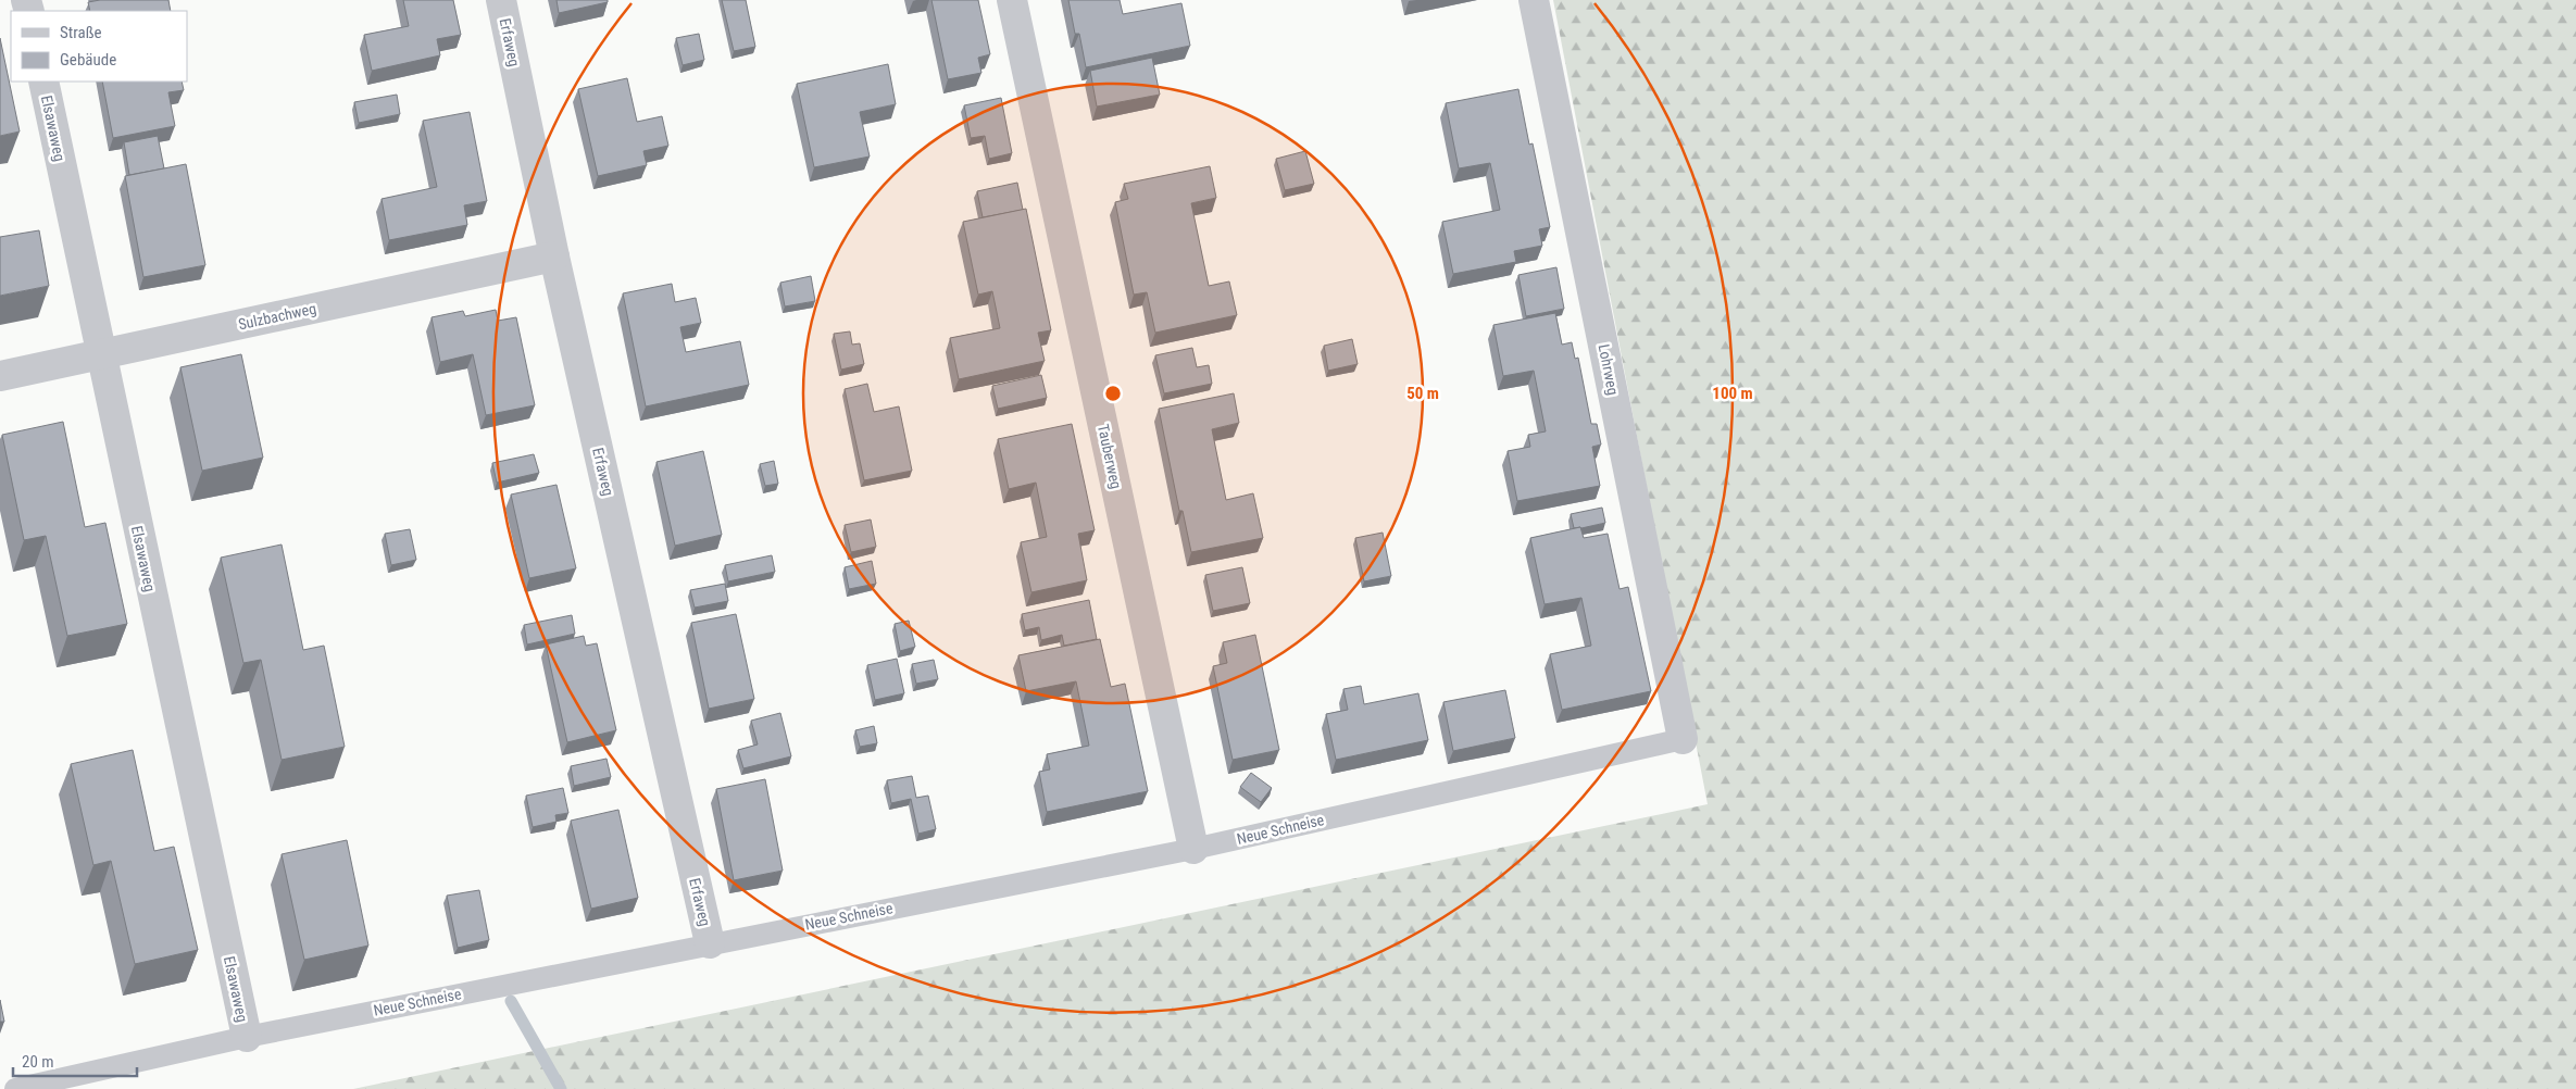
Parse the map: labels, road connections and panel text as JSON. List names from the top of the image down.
{
  "streets": {
    "street": [
      "Erfaweg",
      "Elsawaweg",
      "Sulzbachweg",
      "Lohrweg",
      "Tauberweg"
    ],
    "lane": ["Neue Schneise"]
  },
  "crossings": [
    ["Erfaweg", "Sulzbachweg"],
    ["Erfaweg", "Neue Schneise"],
    ["Elsawaweg", "Sulzbachweg"],
    ["Elsawaweg", "Neue Schneise"],
    ["Lohrweg", "Neue Schneise"],
    ["Tauberweg", "Neue Schneise"]
  ],
  "legend": ["Straße", "Gebäude"],
  "scale_bar": "20 m",
  "rings": ["50 m", "100 m"]
}
